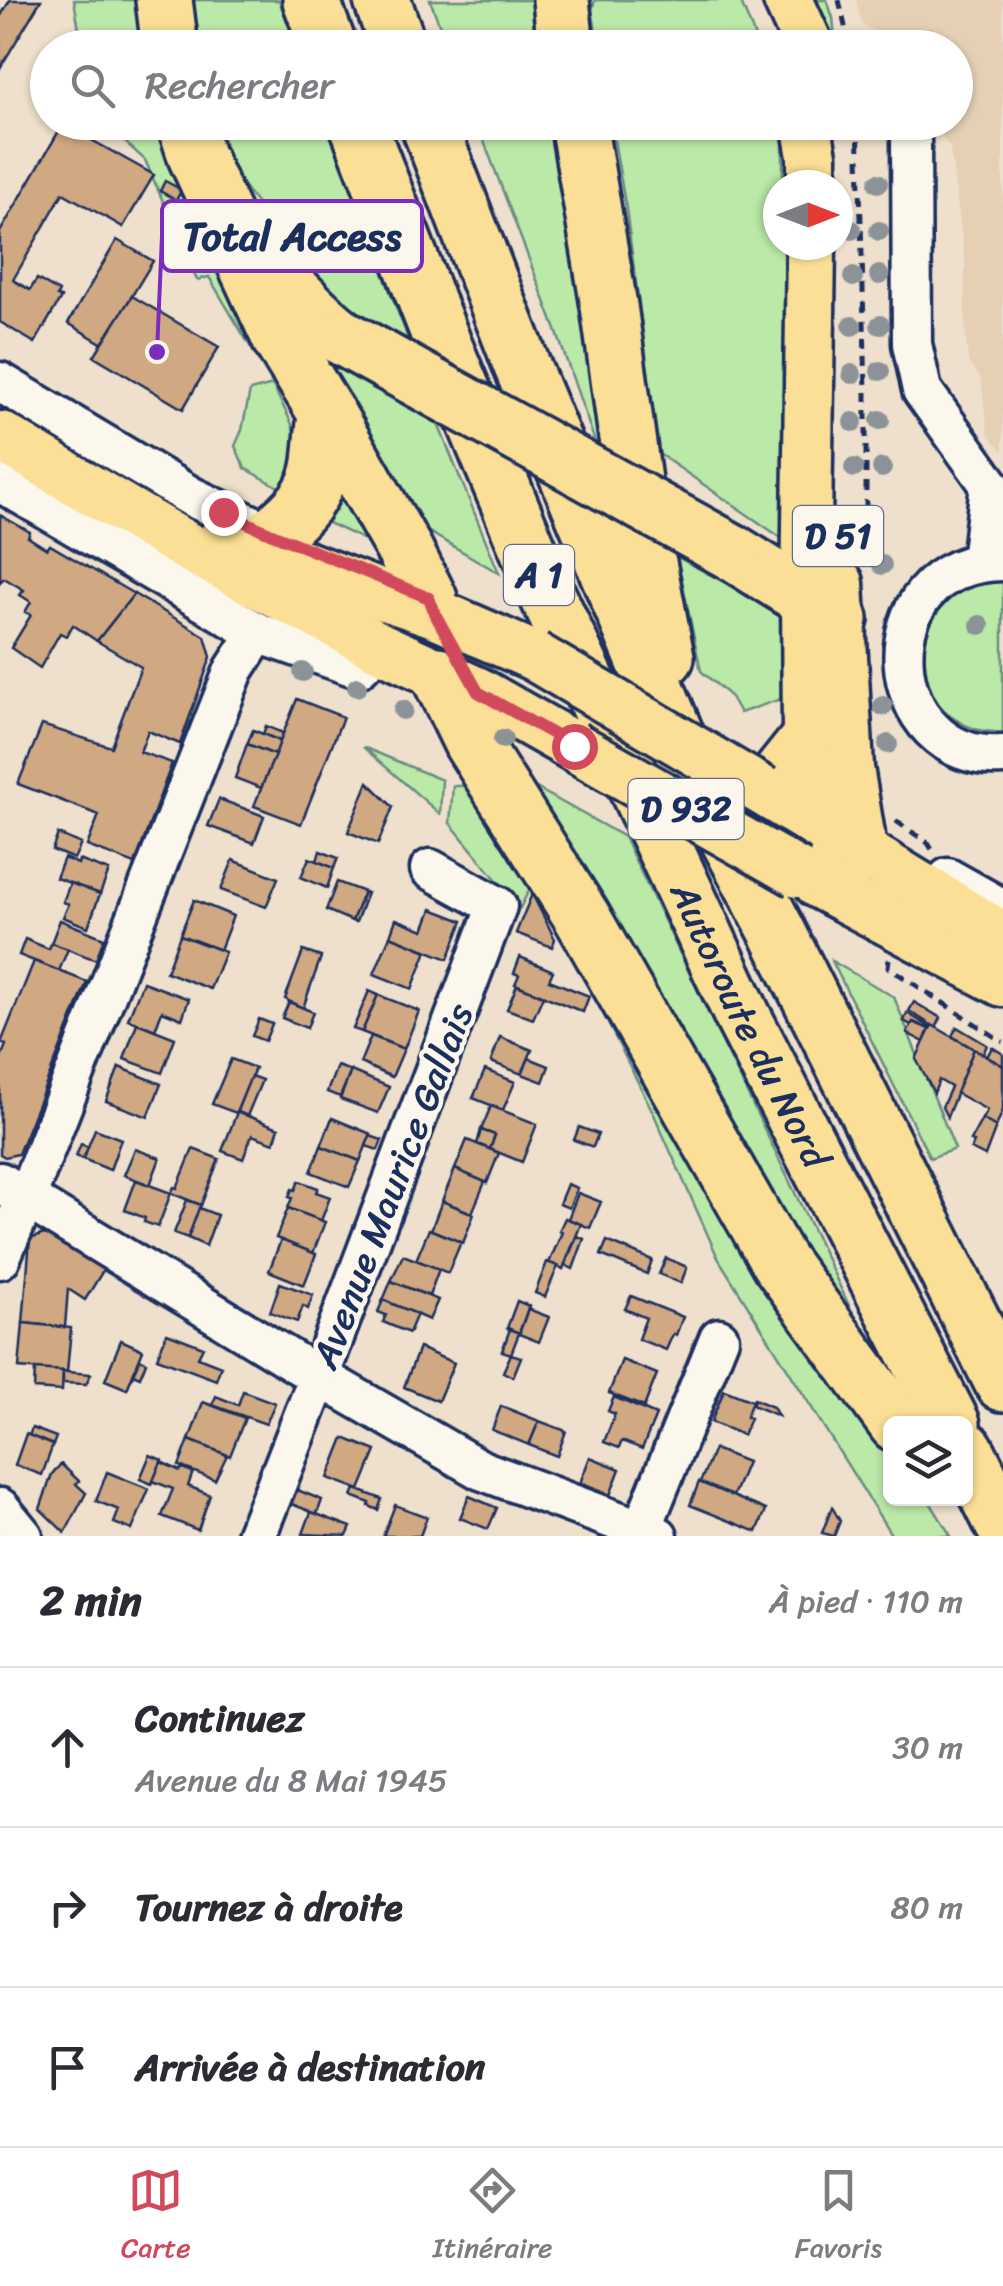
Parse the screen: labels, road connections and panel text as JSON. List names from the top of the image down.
{
  "streets": {
    "highway": ["A 1", "Autoroute du Nord"],
    "main road": ["D 51", "D 932"],
    "street": ["Avenue Maurice Gallais"]
  },
  "crossings": [
    ["D 51", "D 932"]
  ],
  "places": ["Total Access"],
  "north": "right",
  "page": {
    "search": "Rechercher",
    "heading": ["2 min", "À pied · 110 m"],
    "list": [
      ["Continuez", "Avenue du 8 Mai 1945", "30 m"],
      ["Tournez à droite", "80 m"],
      "Arrivée à destination"
    ],
    "nav": ["Carte", "Itinéraire", "Favoris"]
  }
}
